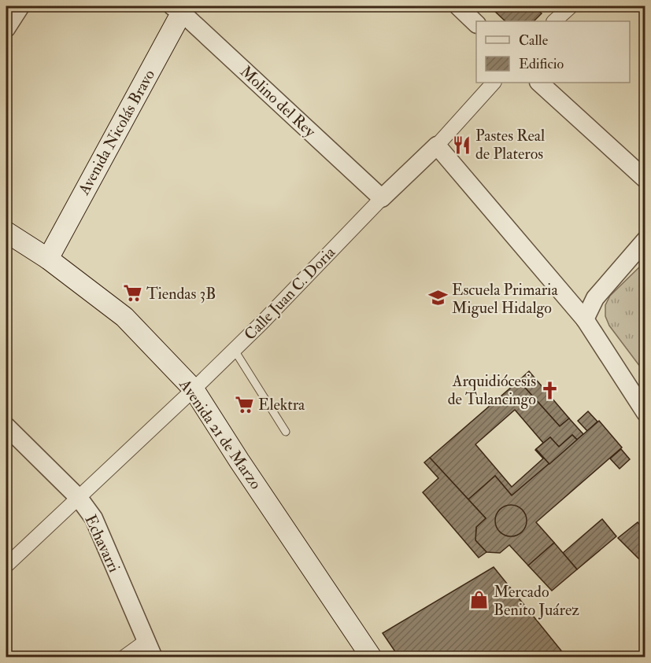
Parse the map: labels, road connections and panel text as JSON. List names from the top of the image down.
{
  "streets": {
    "main road": ["Avenida Nicolás Bravo", "Avenida 21 de Marzo"],
    "street": ["Molino del Rey", "Calle Juan C. Doria", "Echavarri"]
  },
  "crossings": [
    ["Molino del Rey", "Avenida Nicolás Bravo"],
    ["Molino del Rey", "Calle Juan C. Doria"],
    ["Avenida Nicolás Bravo", "Avenida 21 de Marzo"],
    ["Calle Juan C. Doria", "Avenida 21 de Marzo"],
    ["Calle Juan C. Doria", "Echavarri"]
  ],
  "places": {
    "restaurant": ["Pastes Real de Plateros"],
    "supermarket": ["Tiendas 3B", "Elektra"],
    "school or university": ["Escuela Primaria Miguel Hidalgo"],
    "church": ["Arquidiócesis de Tulancingo"],
    "shop": ["Mercado Benito Juárez"]
  },
  "legend": ["Calle", "Edificio"]
}
